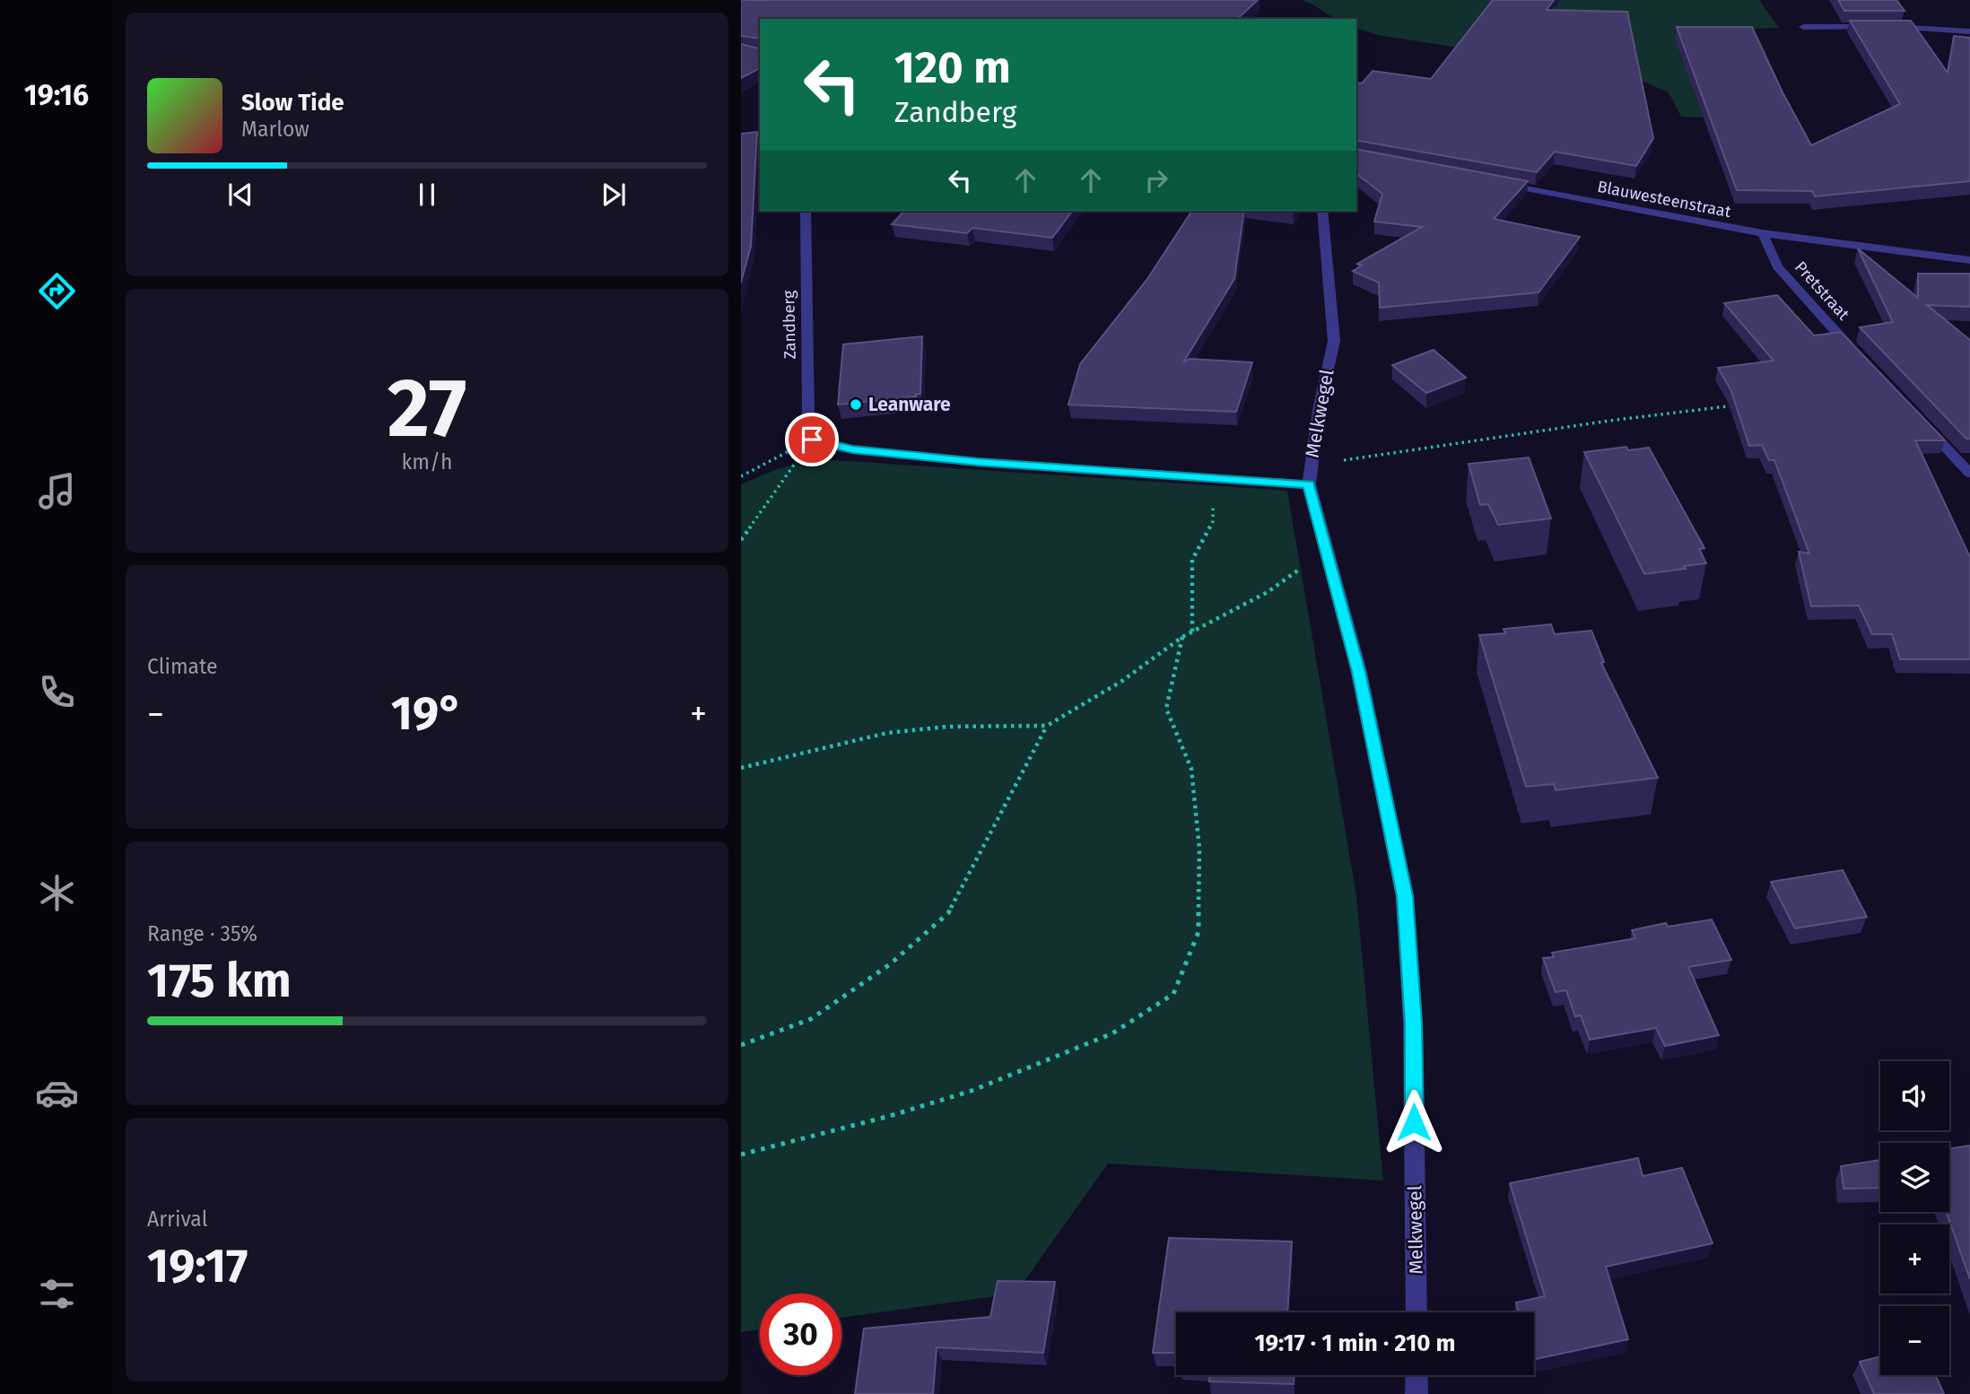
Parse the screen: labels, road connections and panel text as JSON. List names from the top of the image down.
{
  "streets": {
    "street": [
      "Blauwesteenstraat",
      "Pretstraat",
      "Zandberg",
      "Melkwegel"
    ]
  },
  "crossings": [
    ["Blauwesteenstraat", "Pretstraat"]
  ],
  "places": ["Leanware"],
  "page": {
    "tabs": "19:16",
    "turn": ["120 m", "Zandberg"],
    "song": ["Slow Tide", "Marlow"],
    "tile": [
      ["27", "km/h"],
      "Climate",
      ["Range · 35%", "175 km"],
      ["Arrival", "19:17"]
    ],
    "heat": ["−", "19°", "+"],
    "map_buttons": ["+", "−"],
    "limit": "30",
    "trip": "19:17 · 1 min · 210 m"
  }
}
